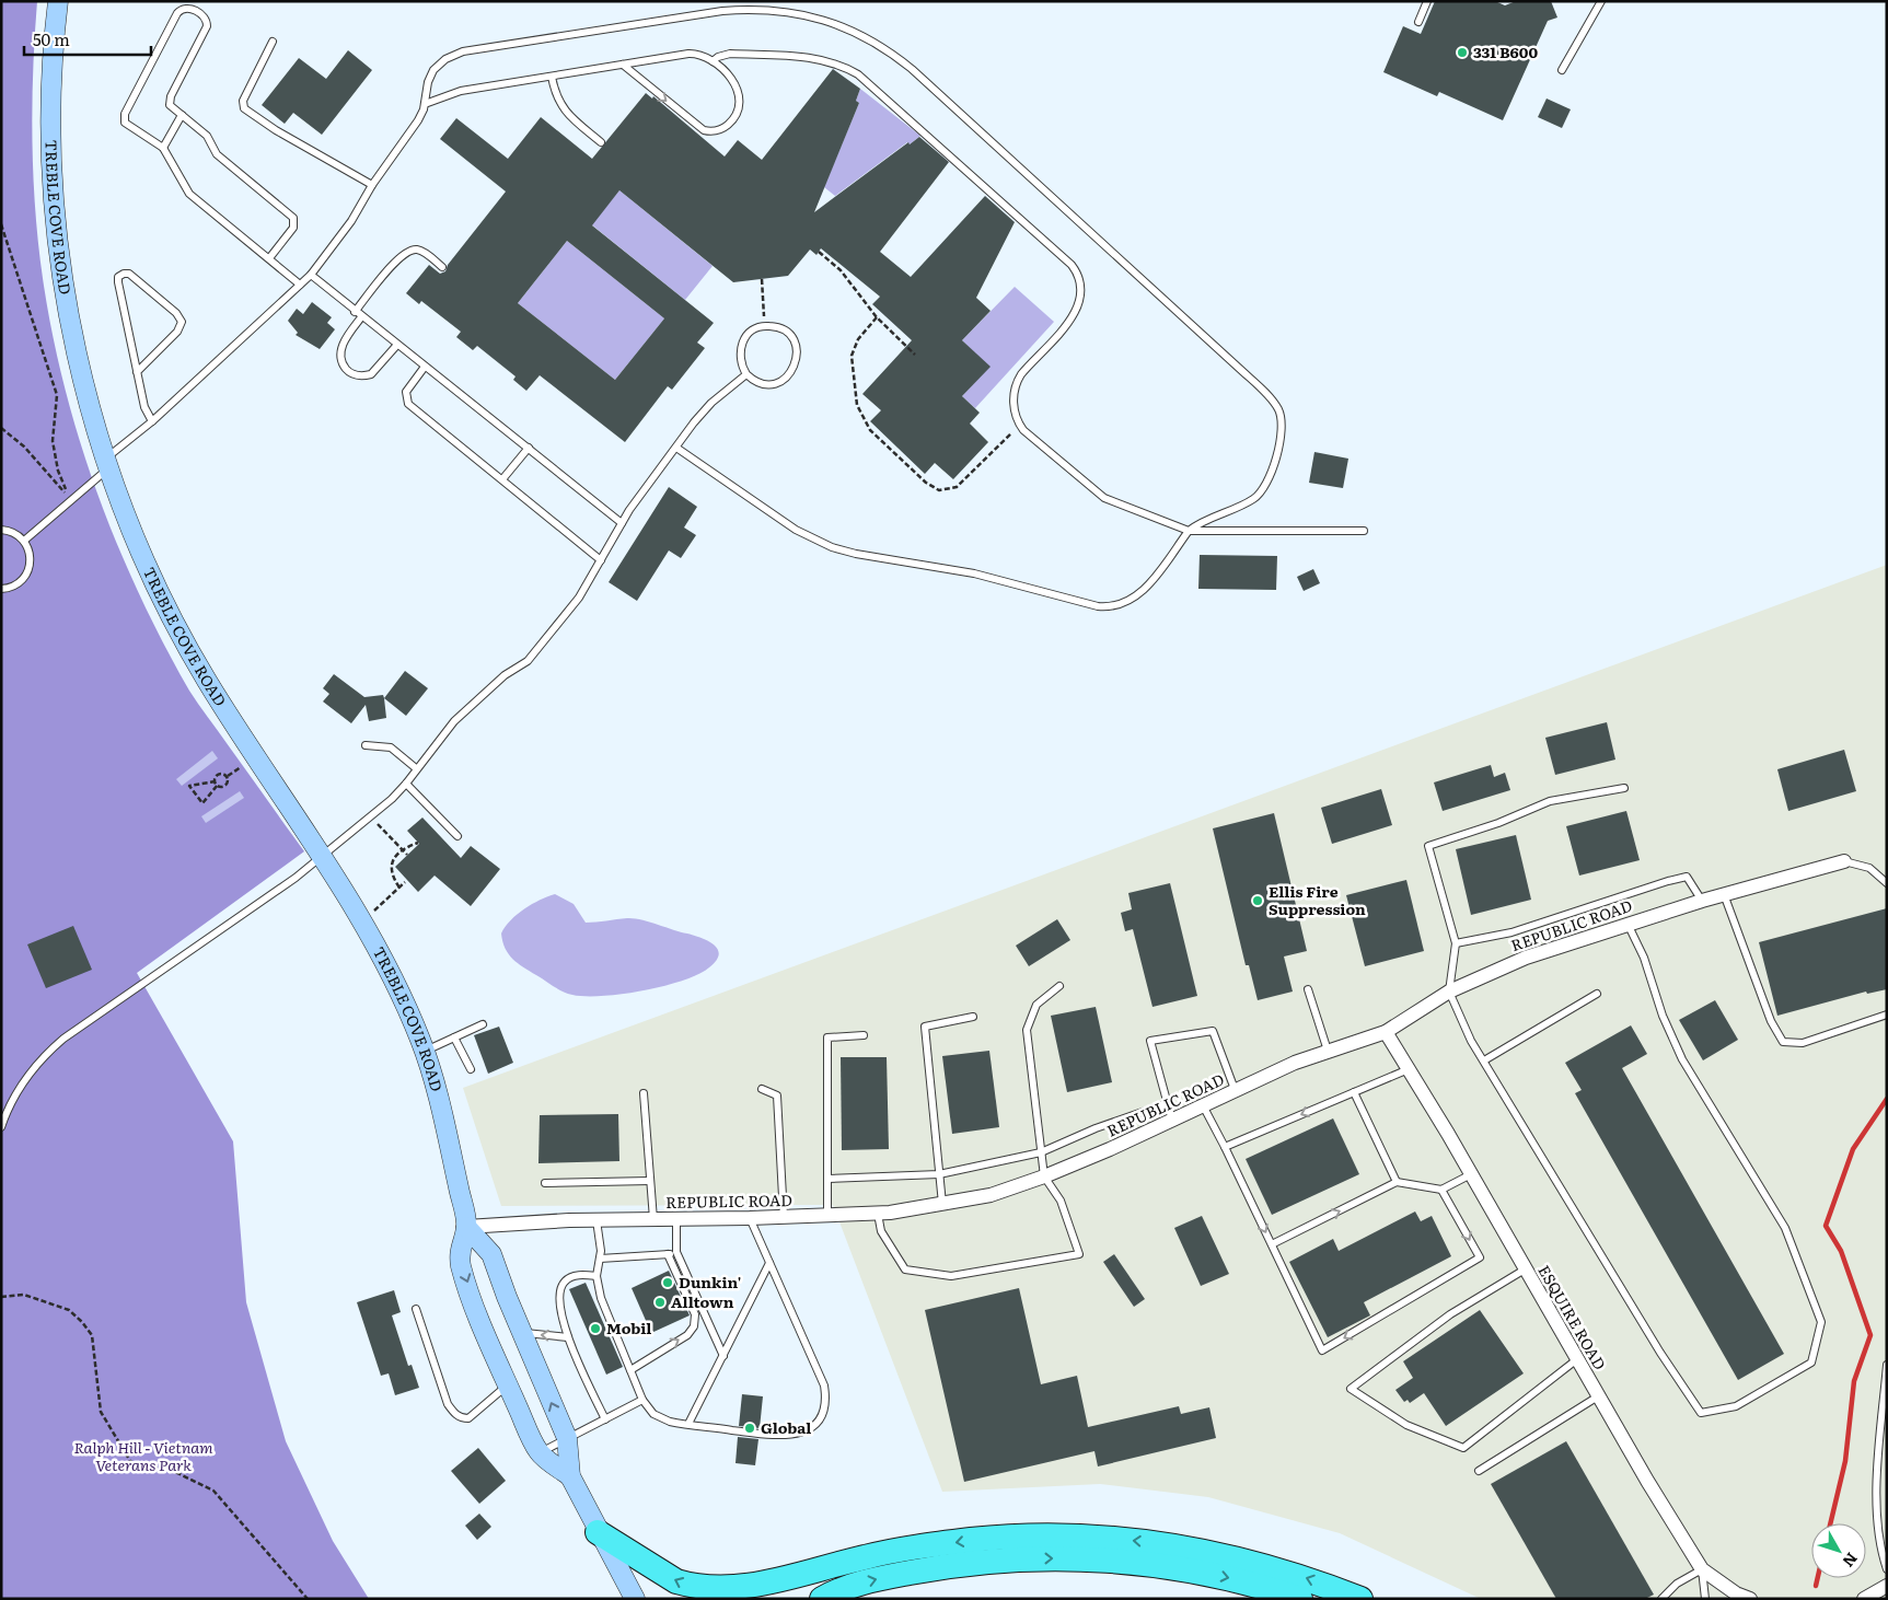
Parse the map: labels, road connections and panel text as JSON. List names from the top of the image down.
{
  "streets": {
    "main road": ["TREBLE COVE ROAD"],
    "street": ["REPUBLIC ROAD", "ESQUIRE ROAD"]
  },
  "crossings": [
    ["TREBLE COVE ROAD", "REPUBLIC ROAD"],
    ["REPUBLIC ROAD", "ESQUIRE ROAD"]
  ],
  "parks": ["Ralph Hill - Vietnam Veterans Park"],
  "places": [
    "331 B600",
    "Ellis Fire Suppression",
    "Dunkin'",
    "Alltown",
    "Mobil",
    "Global"
  ],
  "scale_bar": "50 m",
  "north": "bottom right"
}
